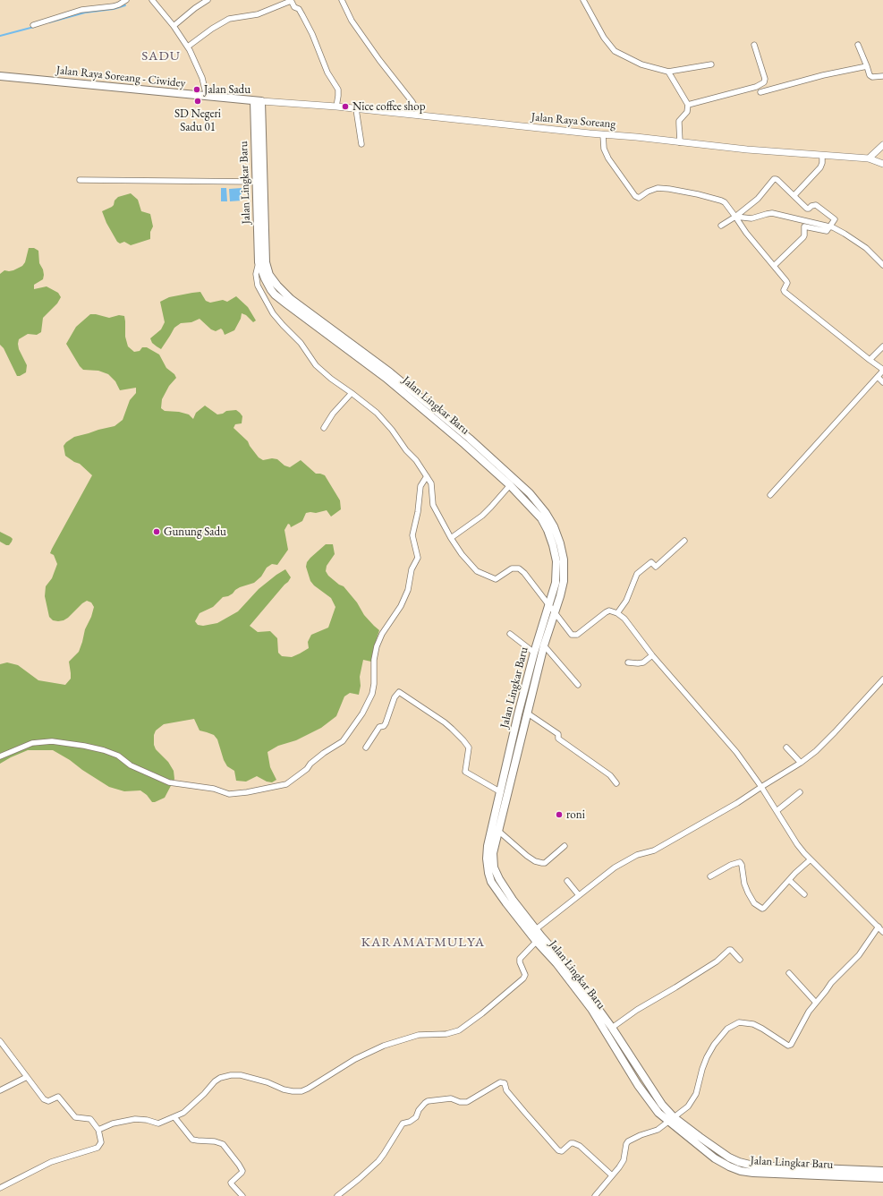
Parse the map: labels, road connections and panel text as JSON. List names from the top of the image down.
{
  "streets": {
    "highway": ["Jalan Raya Soreang - Ciwidey", "Jalan Lingkar Baru"],
    "main road": ["Jalan Raya Soreang"]
  },
  "crossings": [
    ["Jalan Raya Soreang - Ciwidey", "Jalan Raya Soreang"],
    ["Jalan Raya Soreang - Ciwidey", "Jalan Lingkar Baru"],
    ["Jalan Raya Soreang", "Jalan Lingkar Baru"]
  ],
  "districts": ["SADU", "KARAMATMULYA"],
  "places": [
    "Jalan Sadu",
    "SD Negeri Sadu 01",
    "Nice coffee shop",
    "Gunung Sadu",
    "roni"
  ]
}
